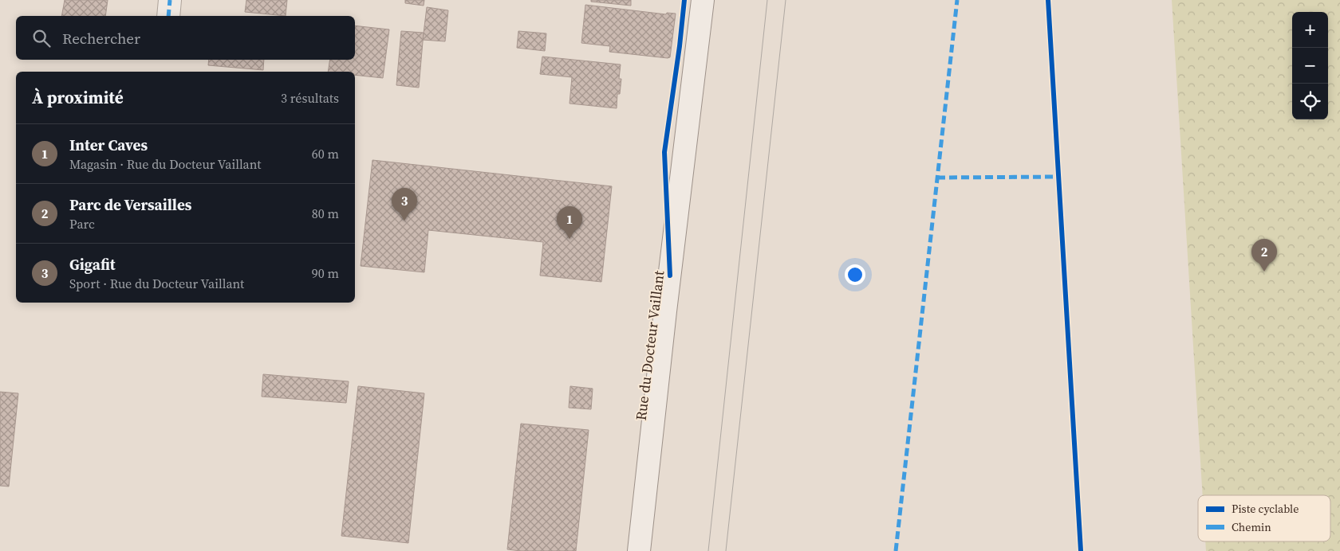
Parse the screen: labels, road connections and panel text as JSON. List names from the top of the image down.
{
  "streets": {
    "main road": ["Rue du Docteur Vaillant"]
  },
  "legend": ["Piste cyclable", "Chemin"],
  "page": {
    "map_buttons": ["+", "−"],
    "search": "Rechercher",
    "heading": ["À proximité", "3 résultats"],
    "list": [
      {
        "mark": "1",
        "name": "Inter Caves",
        "note": "Magasin · Rue du Docteur Vaillant",
        "value": "60 m"
      },
      {
        "mark": "2",
        "name": "Parc de Versailles",
        "note": "Parc",
        "value": "80 m"
      },
      {
        "mark": "3",
        "name": "Gigafit",
        "note": "Sport · Rue du Docteur Vaillant",
        "value": "90 m"
      }
    ],
    "pins": ["3", "1", "2"]
  }
}
